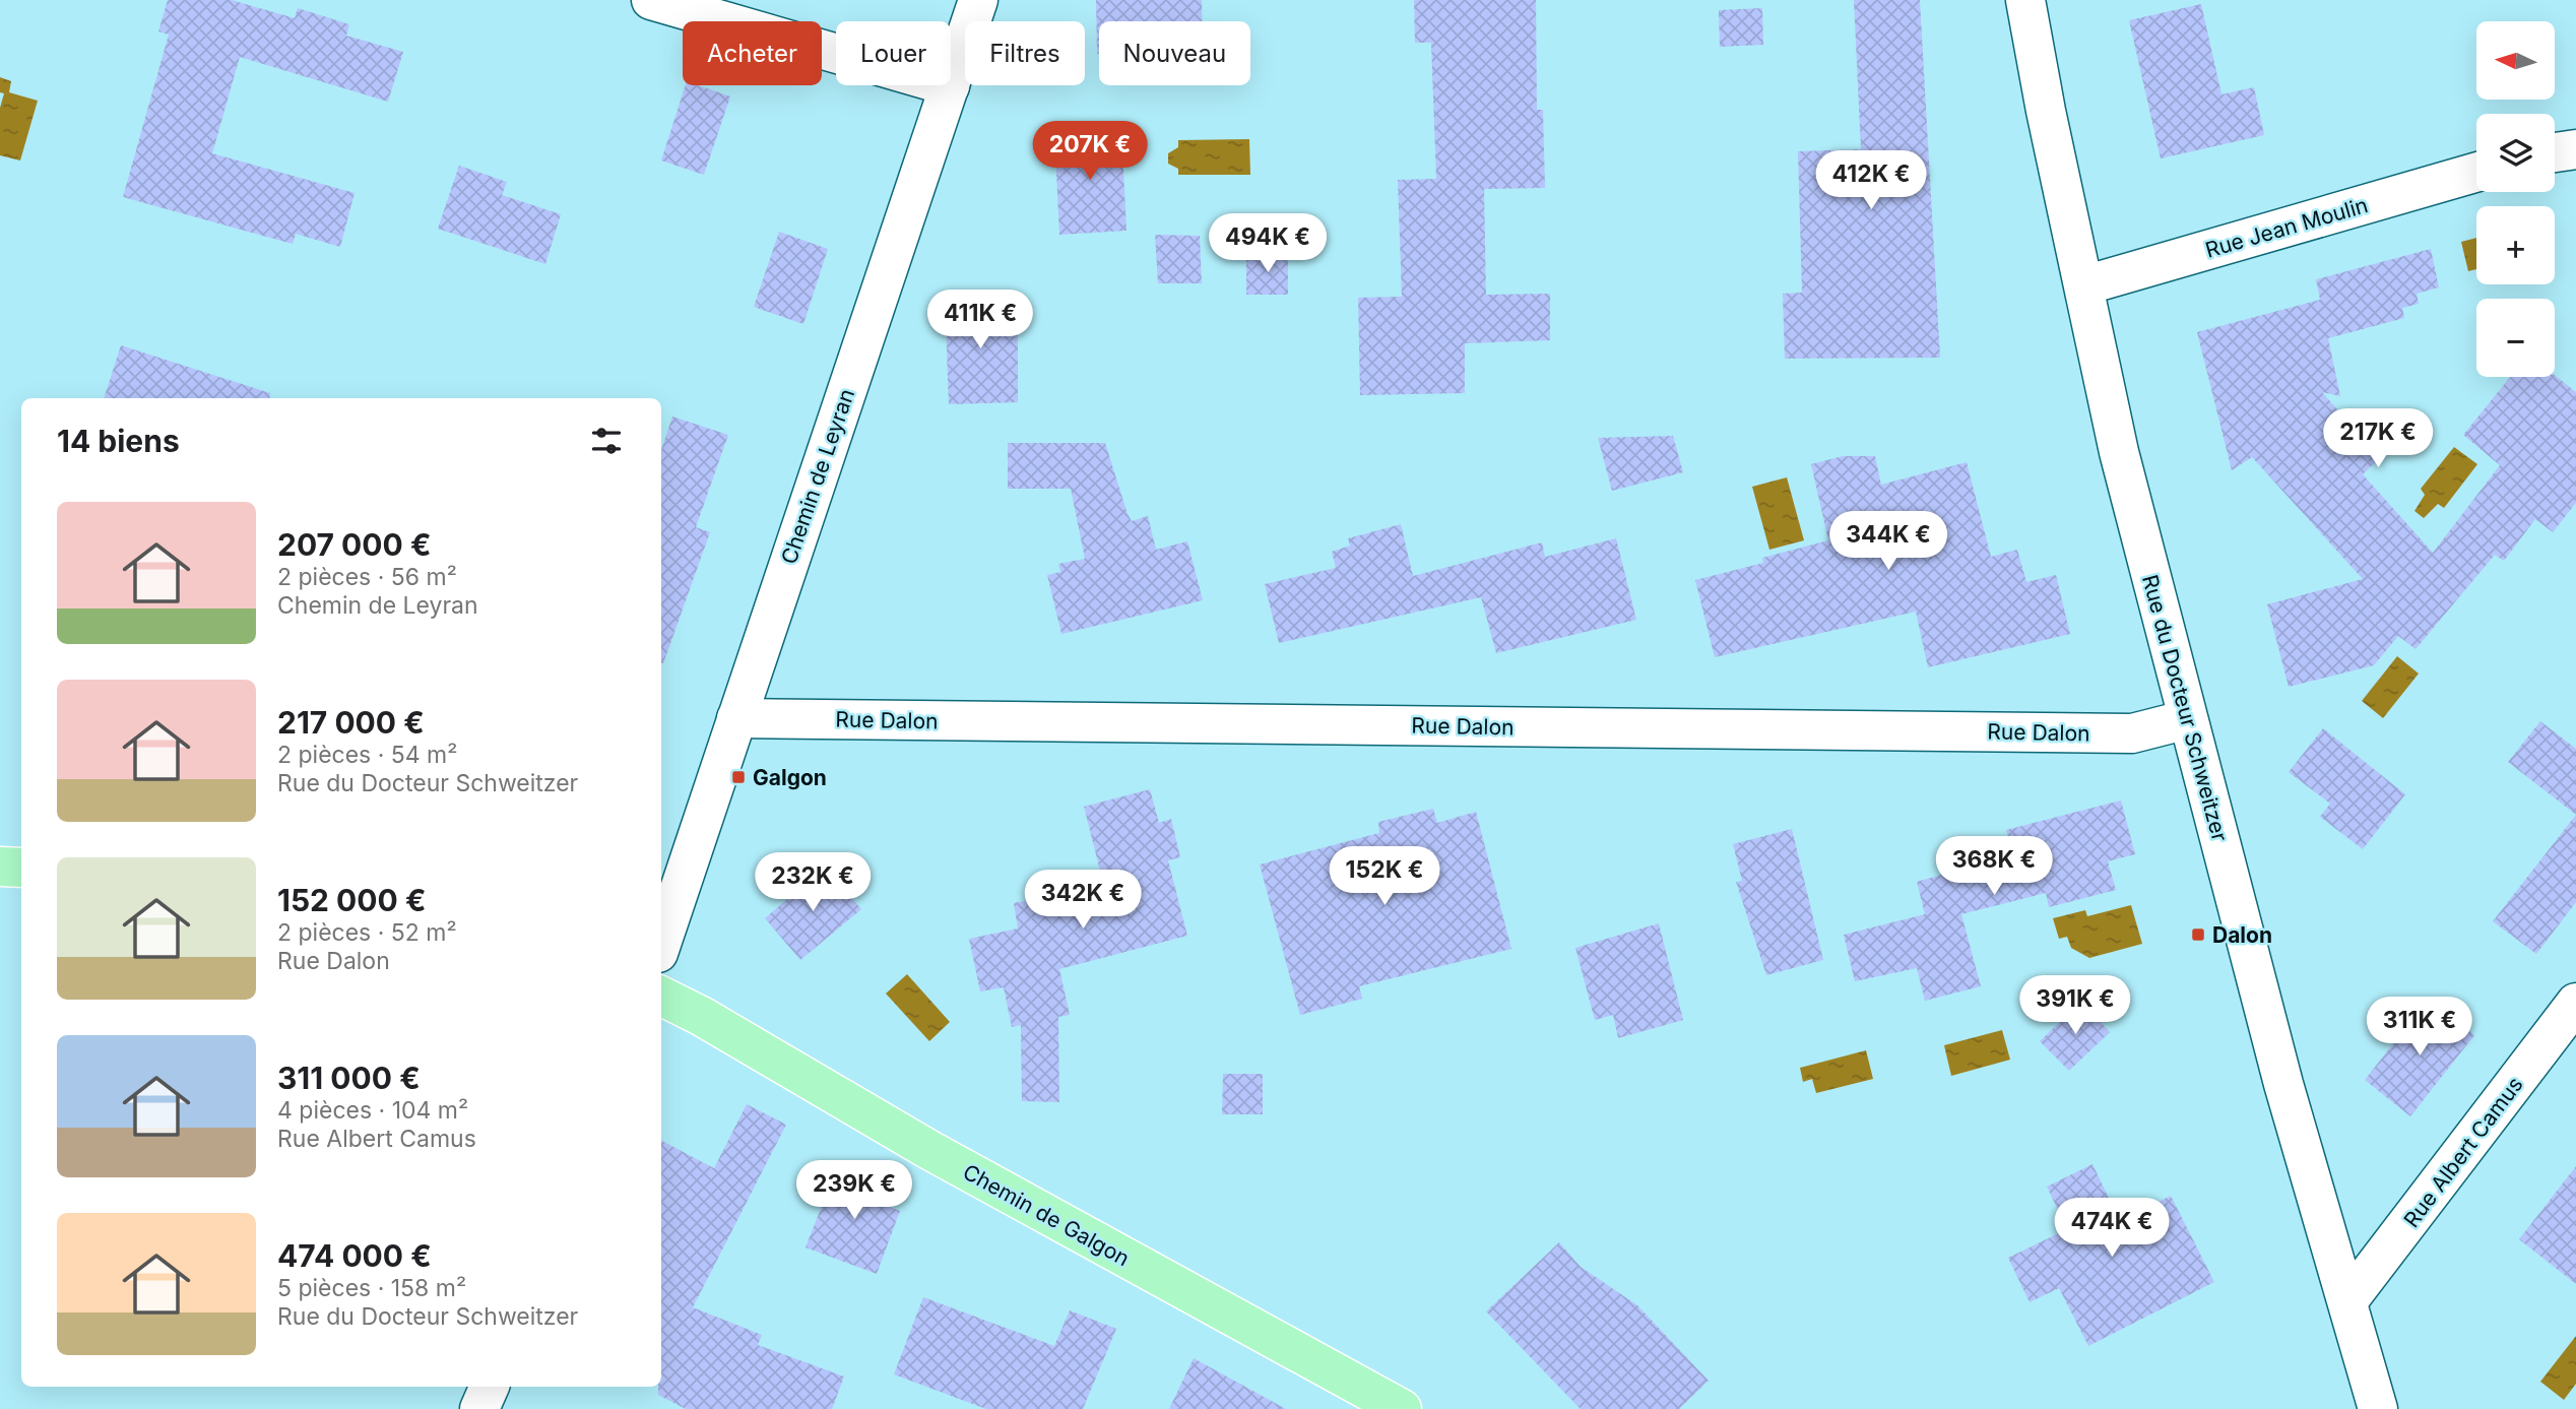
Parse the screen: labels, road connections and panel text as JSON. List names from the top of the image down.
{
  "streets": {
    "main road": ["Chemin de Galgon"],
    "street": [
      "Rue Jean Moulin",
      "Chemin de Leyran",
      "Rue du Docteur Schweitzer",
      "Rue Dalon",
      "Rue Albert Camus"
    ]
  },
  "crossings": [
    ["Rue Jean Moulin", "Rue du Docteur Schweitzer"],
    ["Chemin de Leyran", "Rue Dalon"],
    ["Rue du Docteur Schweitzer", "Rue Dalon"],
    ["Rue du Docteur Schweitzer", "Rue Albert Camus"]
  ],
  "places": {
    "transit": ["Galgon", "Dalon"]
  },
  "north": "left",
  "page": {
    "map_buttons": ["+", "−"],
    "chip": [
      "Acheter",
      "Louer",
      "Filtres",
      "Nouveau"
    ],
    "price": [
      "207K €",
      "412K €",
      "494K €",
      "411K €",
      "217K €",
      "344K €",
      "368K €",
      "152K €",
      "232K €",
      "342K €",
      "391K €",
      "311K €",
      "239K €",
      "474K €"
    ],
    "heading": "14 biens",
    "list": [
      {
        "name": "207 000 €",
        "note": "2 pièces · 56 m² · Chemin de Leyran"
      },
      {
        "name": "217 000 €",
        "note": "2 pièces · 54 m² · Rue du Docteur Schweitzer"
      },
      {
        "name": "152 000 €",
        "note": "2 pièces · 52 m² · Rue Dalon"
      },
      {
        "name": "311 000 €",
        "note": "4 pièces · 104 m² · Rue Albert Camus"
      },
      {
        "name": "474 000 €",
        "note": "5 pièces · 158 m² · Rue du Docteur Schweitzer"
      }
    ]
  }
}
